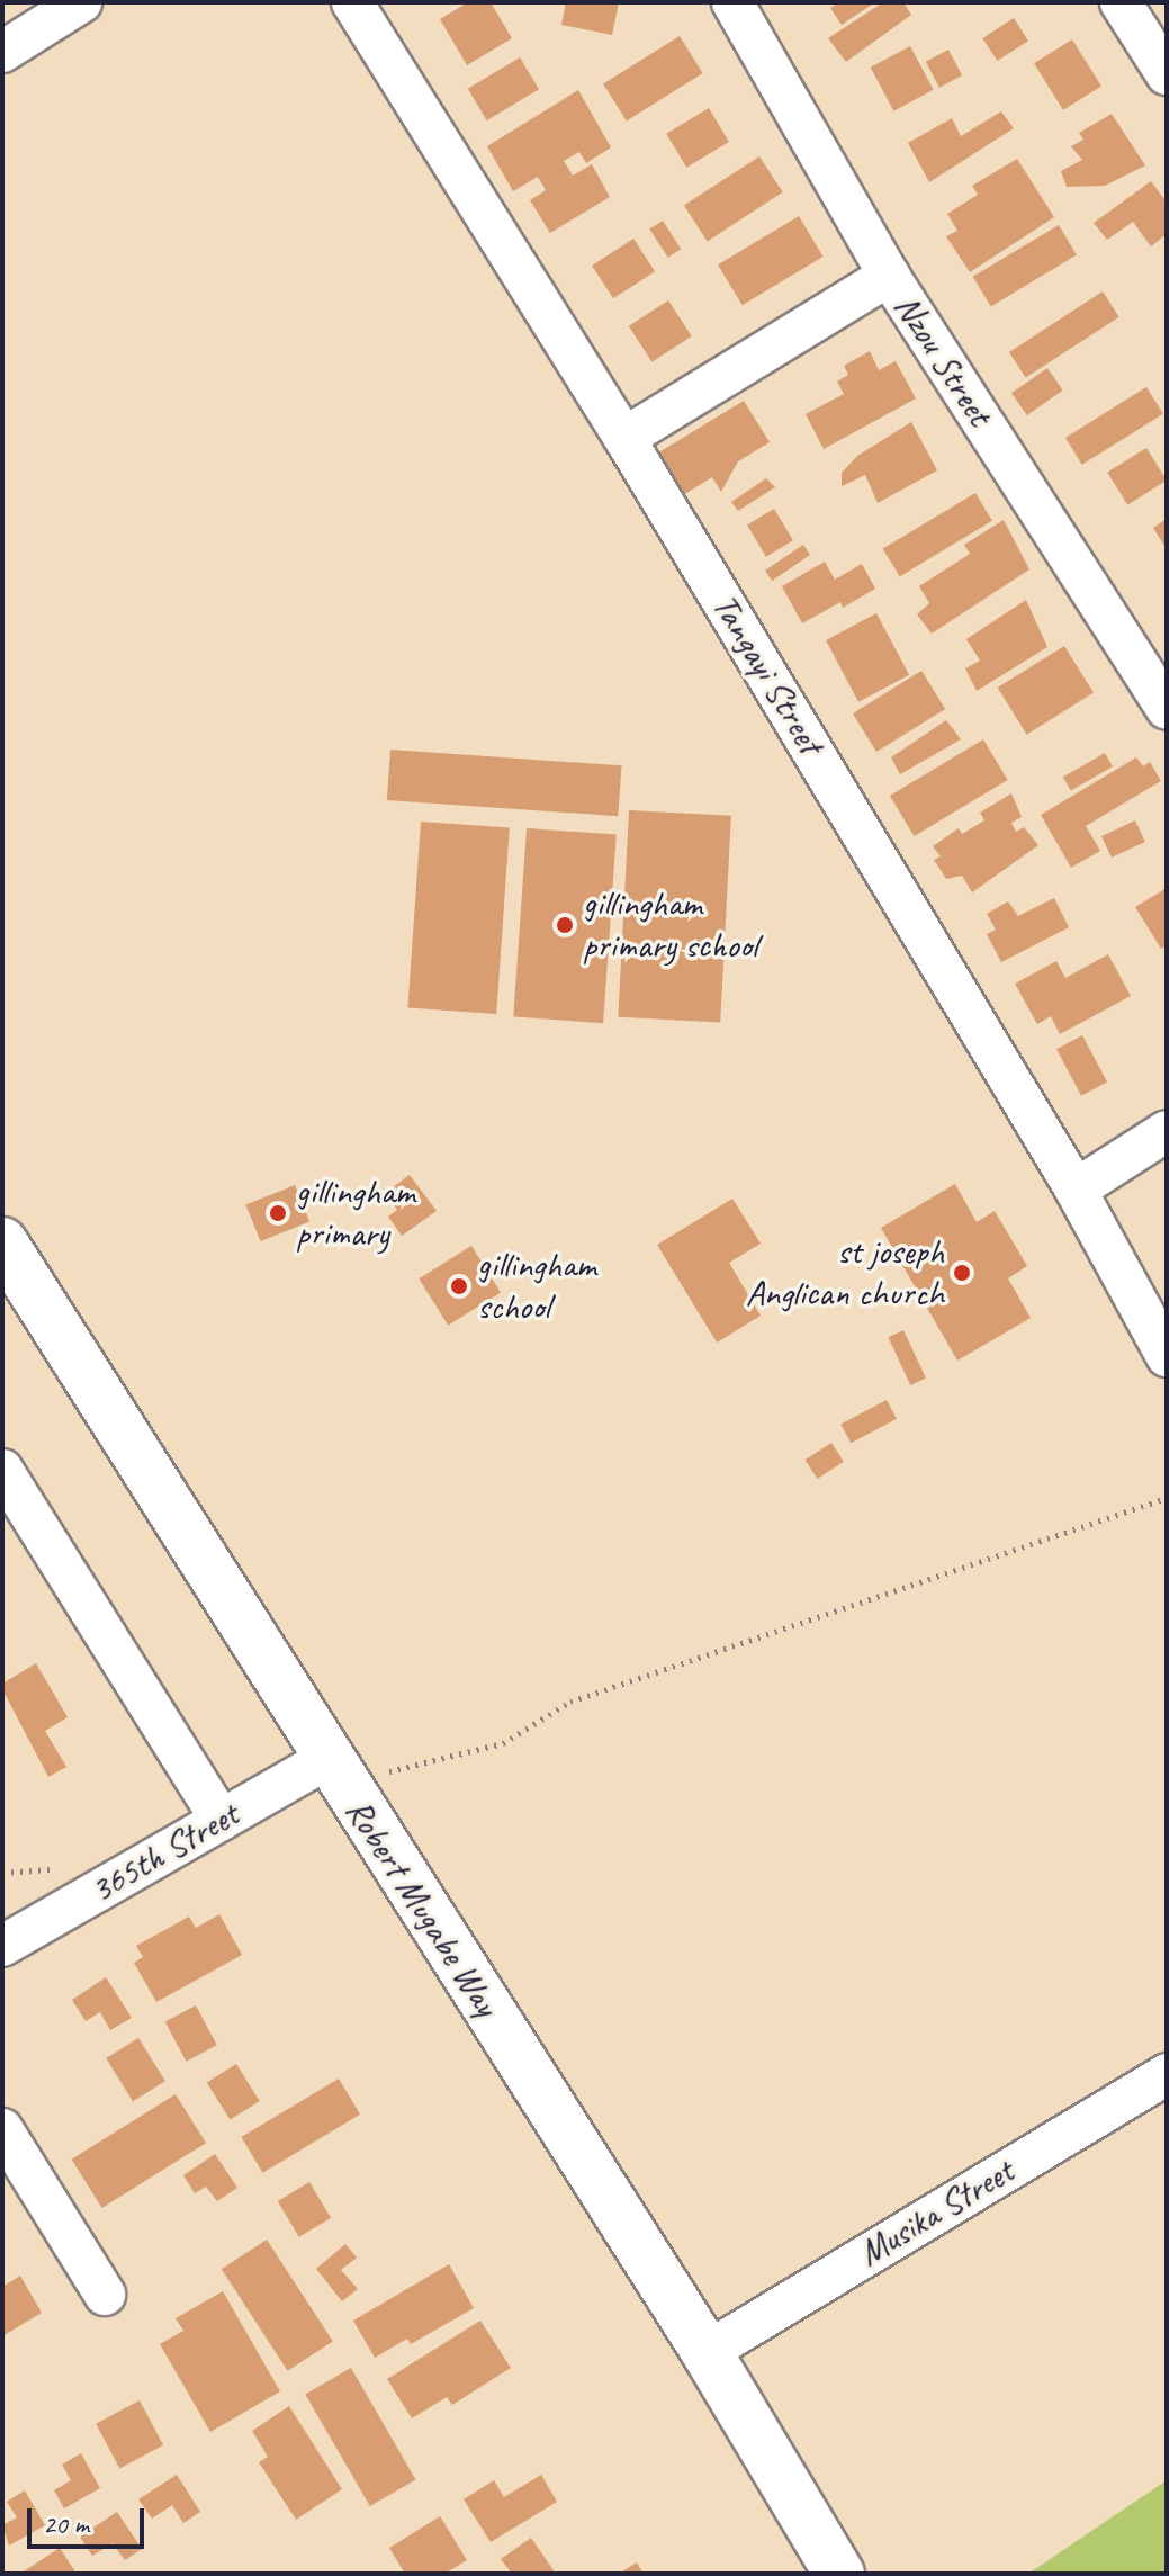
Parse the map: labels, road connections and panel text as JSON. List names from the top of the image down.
{
  "streets": {
    "street": [
      "Nzou Street",
      "Tangayi Street",
      "365th Street",
      "Robert Mugabe Way",
      "Musika Street"
    ]
  },
  "crossings": [
    ["365th Street", "Robert Mugabe Way"],
    ["Robert Mugabe Way", "Musika Street"]
  ],
  "places": [
    "gillingham primary school",
    "gillingham primary",
    "st joseph Anglican church",
    "gillingham school"
  ],
  "scale_bar": "20 m"
}
